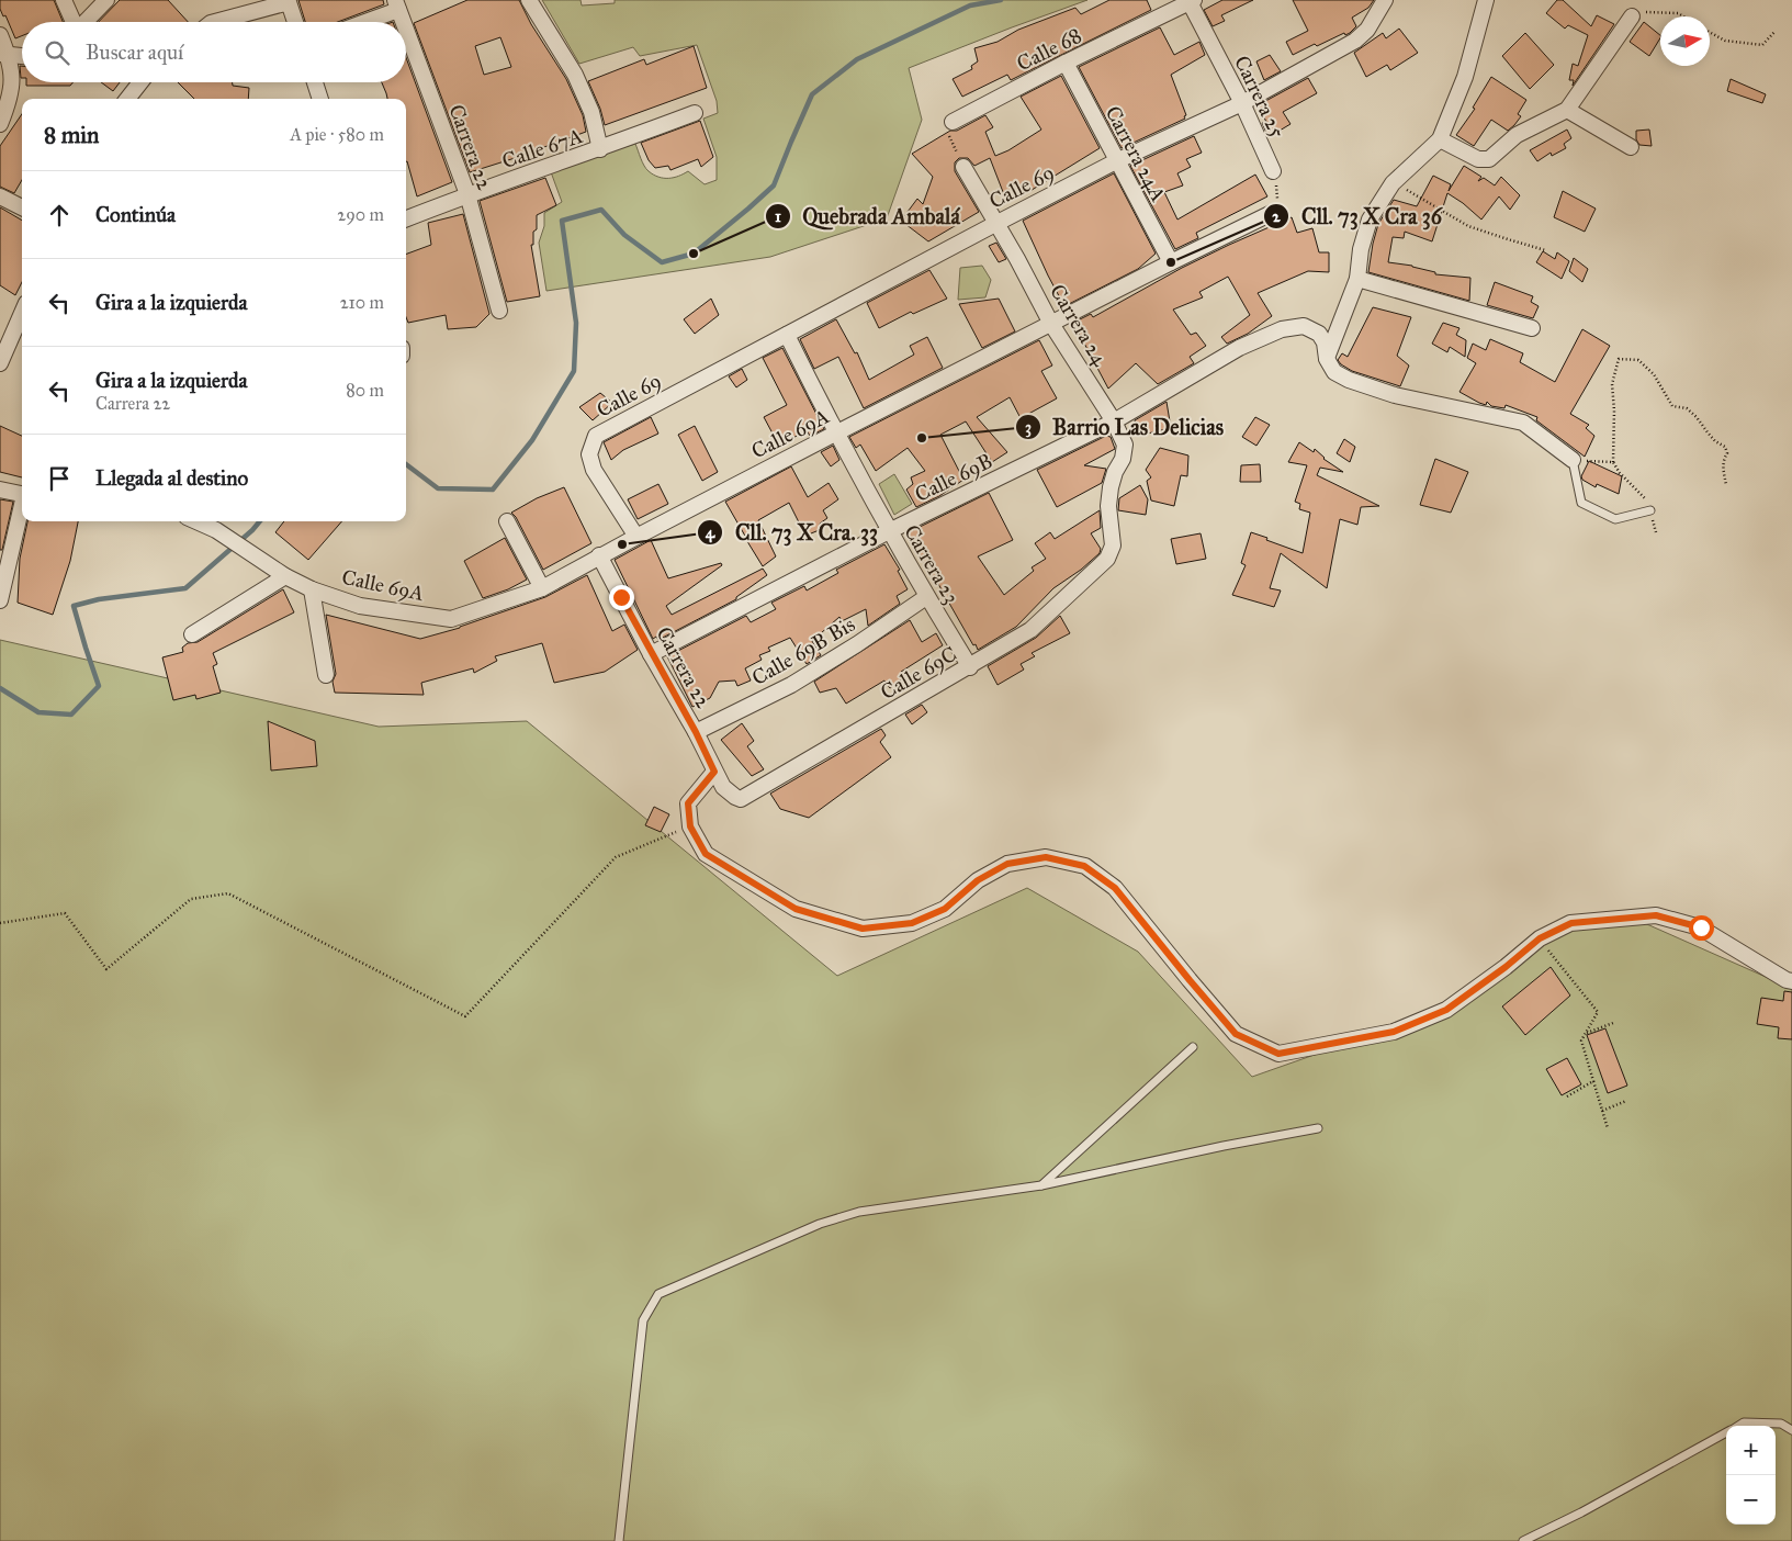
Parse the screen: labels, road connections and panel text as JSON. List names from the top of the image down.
{
  "streets": {
    "street": [
      "Calle 68",
      "Carrera 25",
      "Carrera 22",
      "Calle 67A",
      "Carrera 24A",
      "Calle 69",
      "Carrera 24",
      "Calle 69A",
      "Calle 69B",
      "Carrera 23",
      "Calle 69B Bis",
      "Calle 69C"
    ]
  },
  "crossings": [
    ["Calle 68", "Carrera 25"],
    ["Calle 68", "Carrera 24A"],
    ["Carrera 25", "Calle 69"],
    ["Carrera 25", "Calle 69A"],
    ["Carrera 22", "Calle 67A"],
    ["Carrera 22", "Calle 69A"],
    ["Carrera 22", "Calle 69B"],
    ["Carrera 22", "Calle 69B Bis"],
    ["Carrera 22", "Calle 69C"],
    ["Carrera 24A", "Calle 69"],
    ["Carrera 24A", "Calle 69A"],
    ["Calle 69", "Carrera 24"],
    ["Calle 69", "Calle 69A"],
    ["Calle 69", "Carrera 23"],
    ["Carrera 24", "Calle 69A"],
    ["Carrera 24", "Calle 69B"],
    ["Carrera 24", "Calle 69C"],
    ["Calle 69A", "Carrera 23"],
    ["Calle 69B", "Carrera 23"],
    ["Carrera 23", "Calle 69B Bis"],
    ["Carrera 23", "Calle 69C"]
  ],
  "places": [
    "Quebrada Ambalá",
    "Cll. 73 X Cra 36",
    "Barrio Las Delicias",
    "Cll. 73 X Cra. 33"
  ],
  "north": "right",
  "page": {
    "search": "Buscar aquí",
    "heading": ["8 min", "A pie · 580 m"],
    "list": [
      ["Continúa", "290 m"],
      ["Gira a la izquierda", "210 m"],
      ["Gira a la izquierda", "Carrera 22", "80 m"],
      "Llegada al destino"
    ],
    "map_buttons": ["+", "−"]
  }
}
